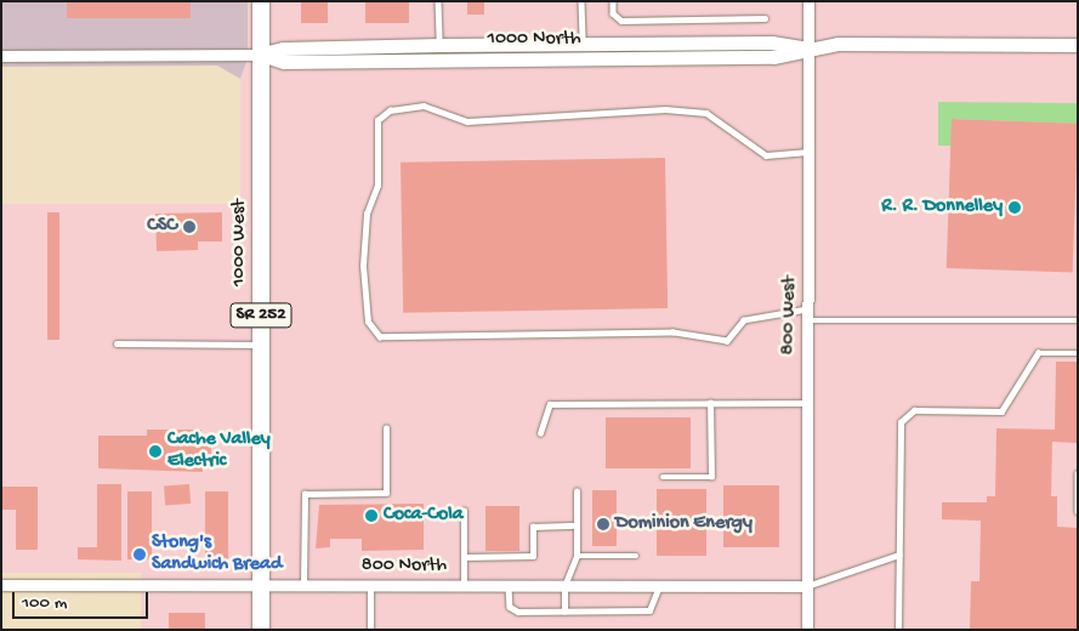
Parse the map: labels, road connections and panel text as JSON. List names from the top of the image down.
{
  "streets": {
    "main road": ["1000 West", "SR 252"],
    "street": ["1000 North", "800 West", "800 North"]
  },
  "crossings": [
    ["1000 North", "1000 West"],
    ["1000 North", "800 West"],
    ["1000 West", "800 North"],
    ["800 West", "800 North"]
  ],
  "places": [
    "R. R. Donnelley",
    "CSC",
    "Cache Valley Electric",
    "Coca-Cola",
    "Dominion Energy",
    "Stong's Sandwich Bread"
  ],
  "scale_bar": "100 m"
}
